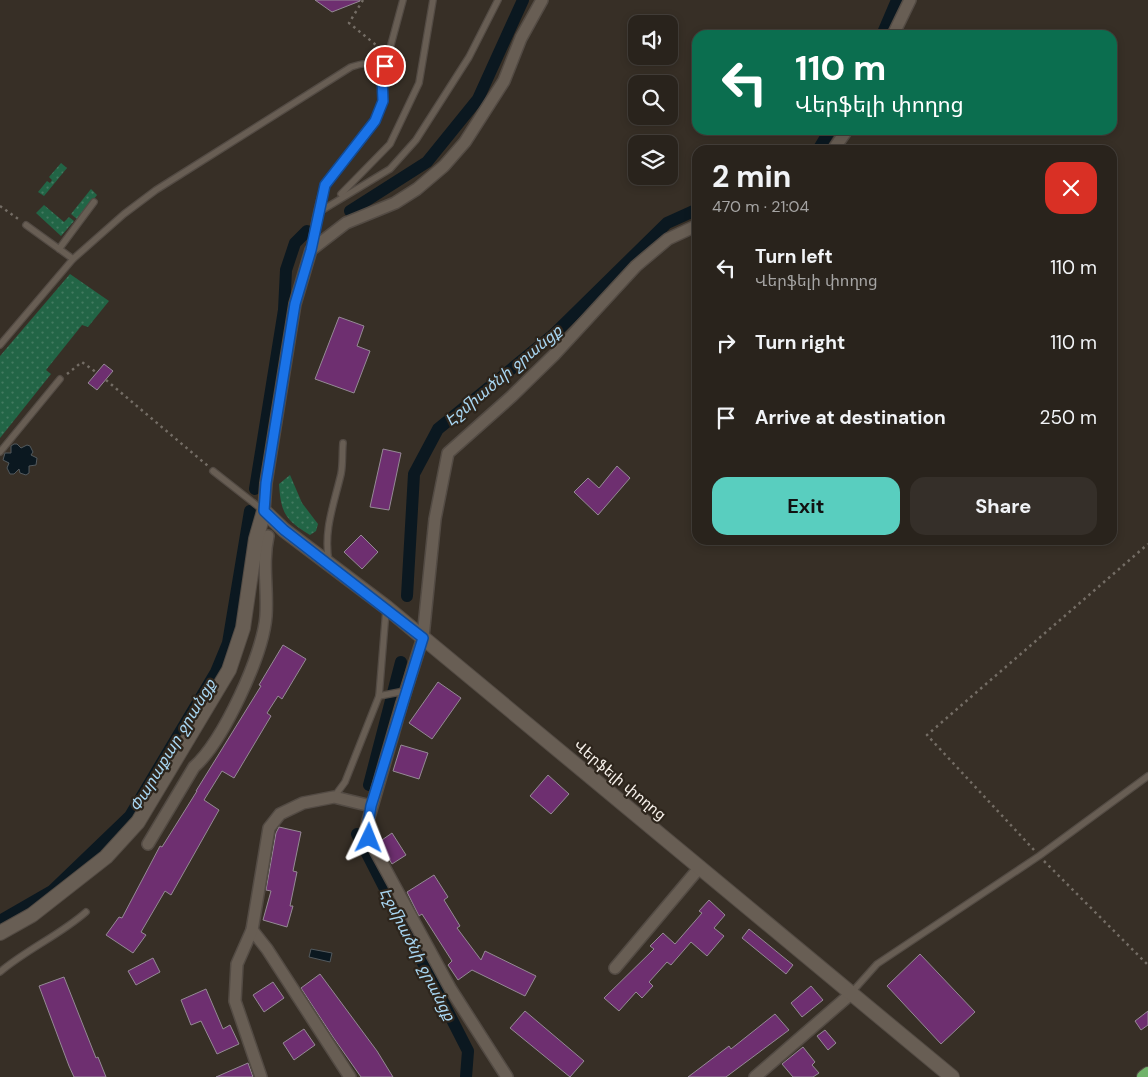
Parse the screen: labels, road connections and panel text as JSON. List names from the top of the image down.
{
  "streets": {
    "street": ["Վերֆելի փողոց"]
  },
  "water": ["Էջմիածնի ջրանցք", "Փարաքար ջրանցք"],
  "page": {
    "turn": ["110 m", "Վերֆելի փողոց"],
    "heading": ["2 min", "470 m · 21:04"],
    "list": [
      {
        "name": "Turn left",
        "note": "Վերֆելի փողոց",
        "value": "110 m"
      },
      {
        "name": "Turn right",
        "value": "110 m"
      },
      {
        "name": "Arrive at destination",
        "value": "250 m"
      }
    ],
    "buttons": ["Exit", "Share"]
  }
}
